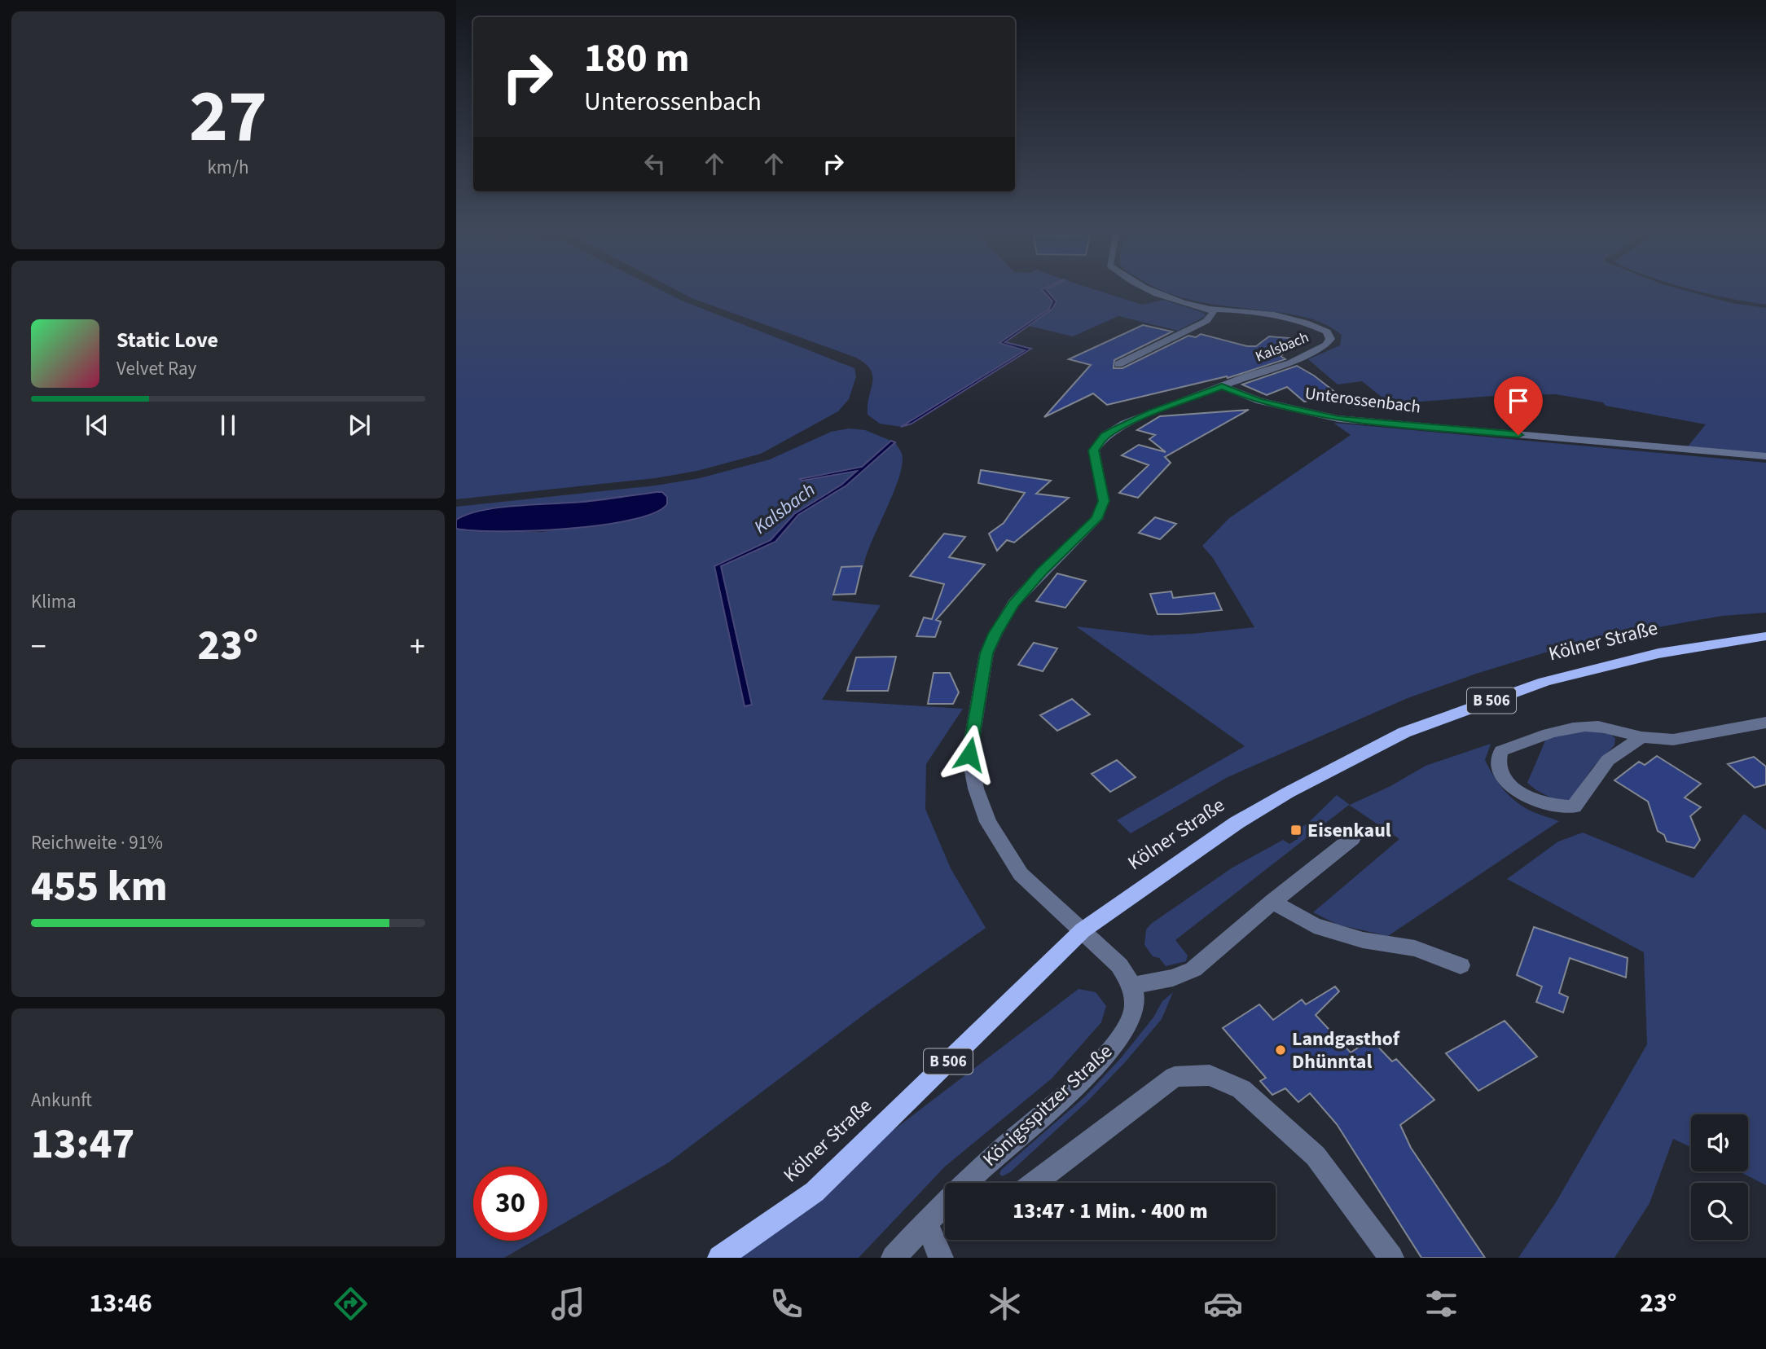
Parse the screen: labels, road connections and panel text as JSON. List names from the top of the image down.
{
  "streets": {
    "main road": ["Kölner Straße", "B 506"],
    "street": ["Kalsbach", "Unterossenbach", "Königsspitzer Straße"]
  },
  "crossings": [
    ["Kalsbach", "Unterossenbach"]
  ],
  "water": ["Kalsbach"],
  "places": {
    "transit": ["Eisenkaul"],
    "other": ["Landgasthof Dhünntal"]
  },
  "page": {
    "tile": [
      ["27", "km/h"],
      "Klima",
      ["Reichweite · 91%", "455 km"],
      ["Ankunft", "13:47"]
    ],
    "turn": ["180 m", "Unterossenbach"],
    "song": ["Static Love", "Velvet Ray"],
    "heat": ["−", "23°", "+"],
    "limit": "30",
    "trip": "13:47 · 1 Min. · 400 m",
    "tabs": ["13:46", "23°"]
  }
}
